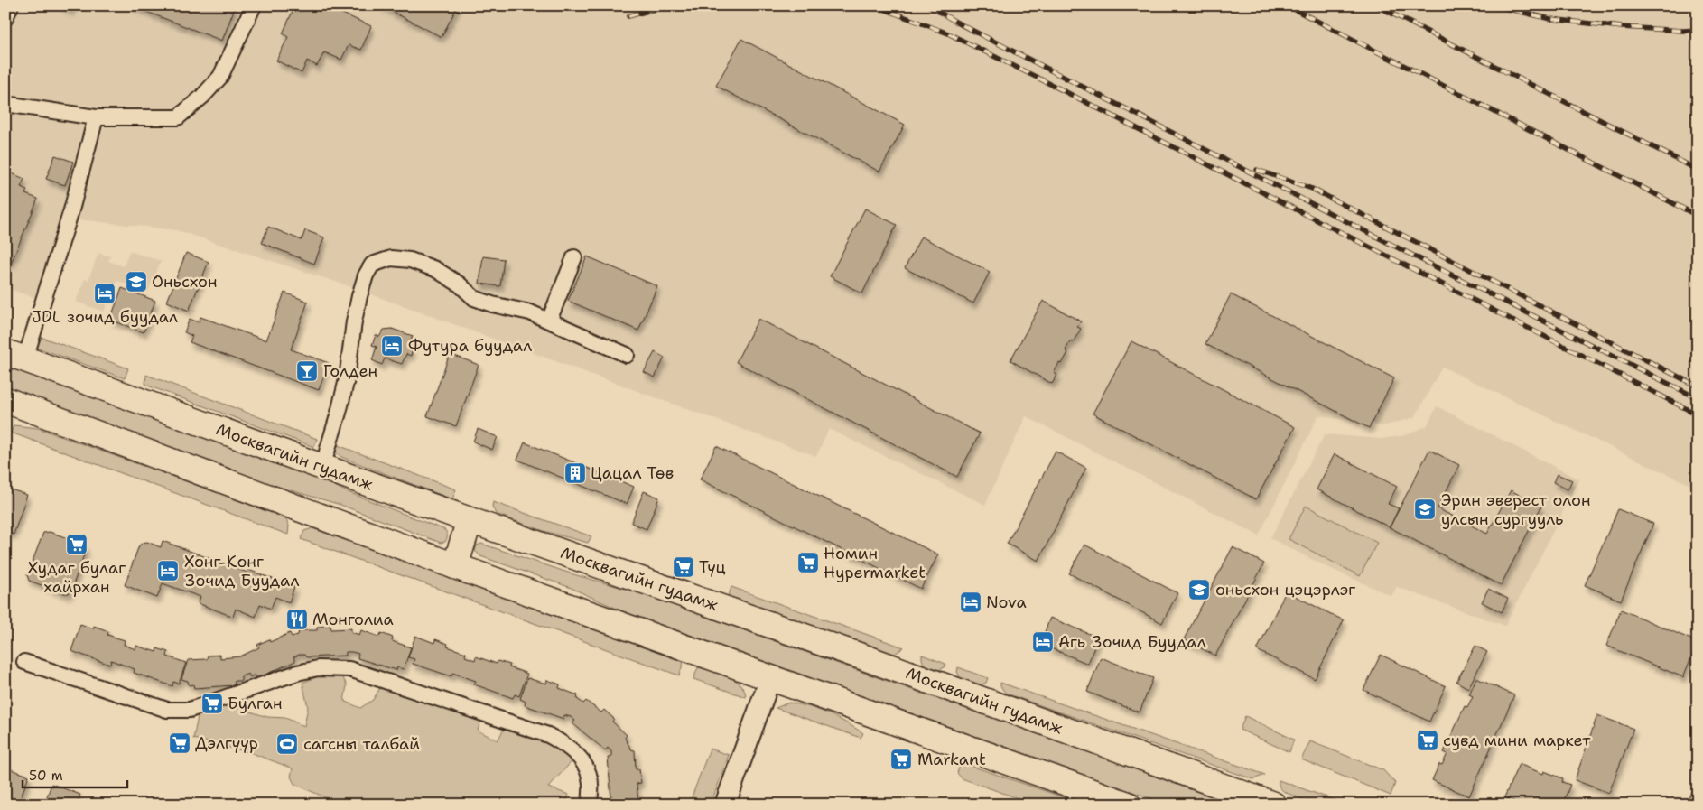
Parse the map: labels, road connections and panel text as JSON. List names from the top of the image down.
{
  "streets": {
    "highway": ["Москвагийн гудамж"]
  },
  "places": {
    "school or university": ["Оньсхон", "Эрин эверест олон улсын сургууль", "оньсхон цэцэрлэг"],
    "hotel": [
      "JDL зочид буудал",
      "Футура буудал",
      "Хонг-Kонг 3очид Буудал",
      "Nova",
      "Агь 3очид Буудал"
    ],
    "bar": ["Голден"],
    "building": ["Цацал Төв"],
    "supermarket": [
      "Худаг булаг хайрхан",
      "Номин Hyрermarket",
      "Түц",
      "Булган",
      "сувд мини маркет",
      "Дэлгүүр",
      "Markant"
    ],
    "restaurant": ["Монголиа"],
    "sports": ["сагсны талбай"]
  },
  "scale_bar": "50 m"
}
